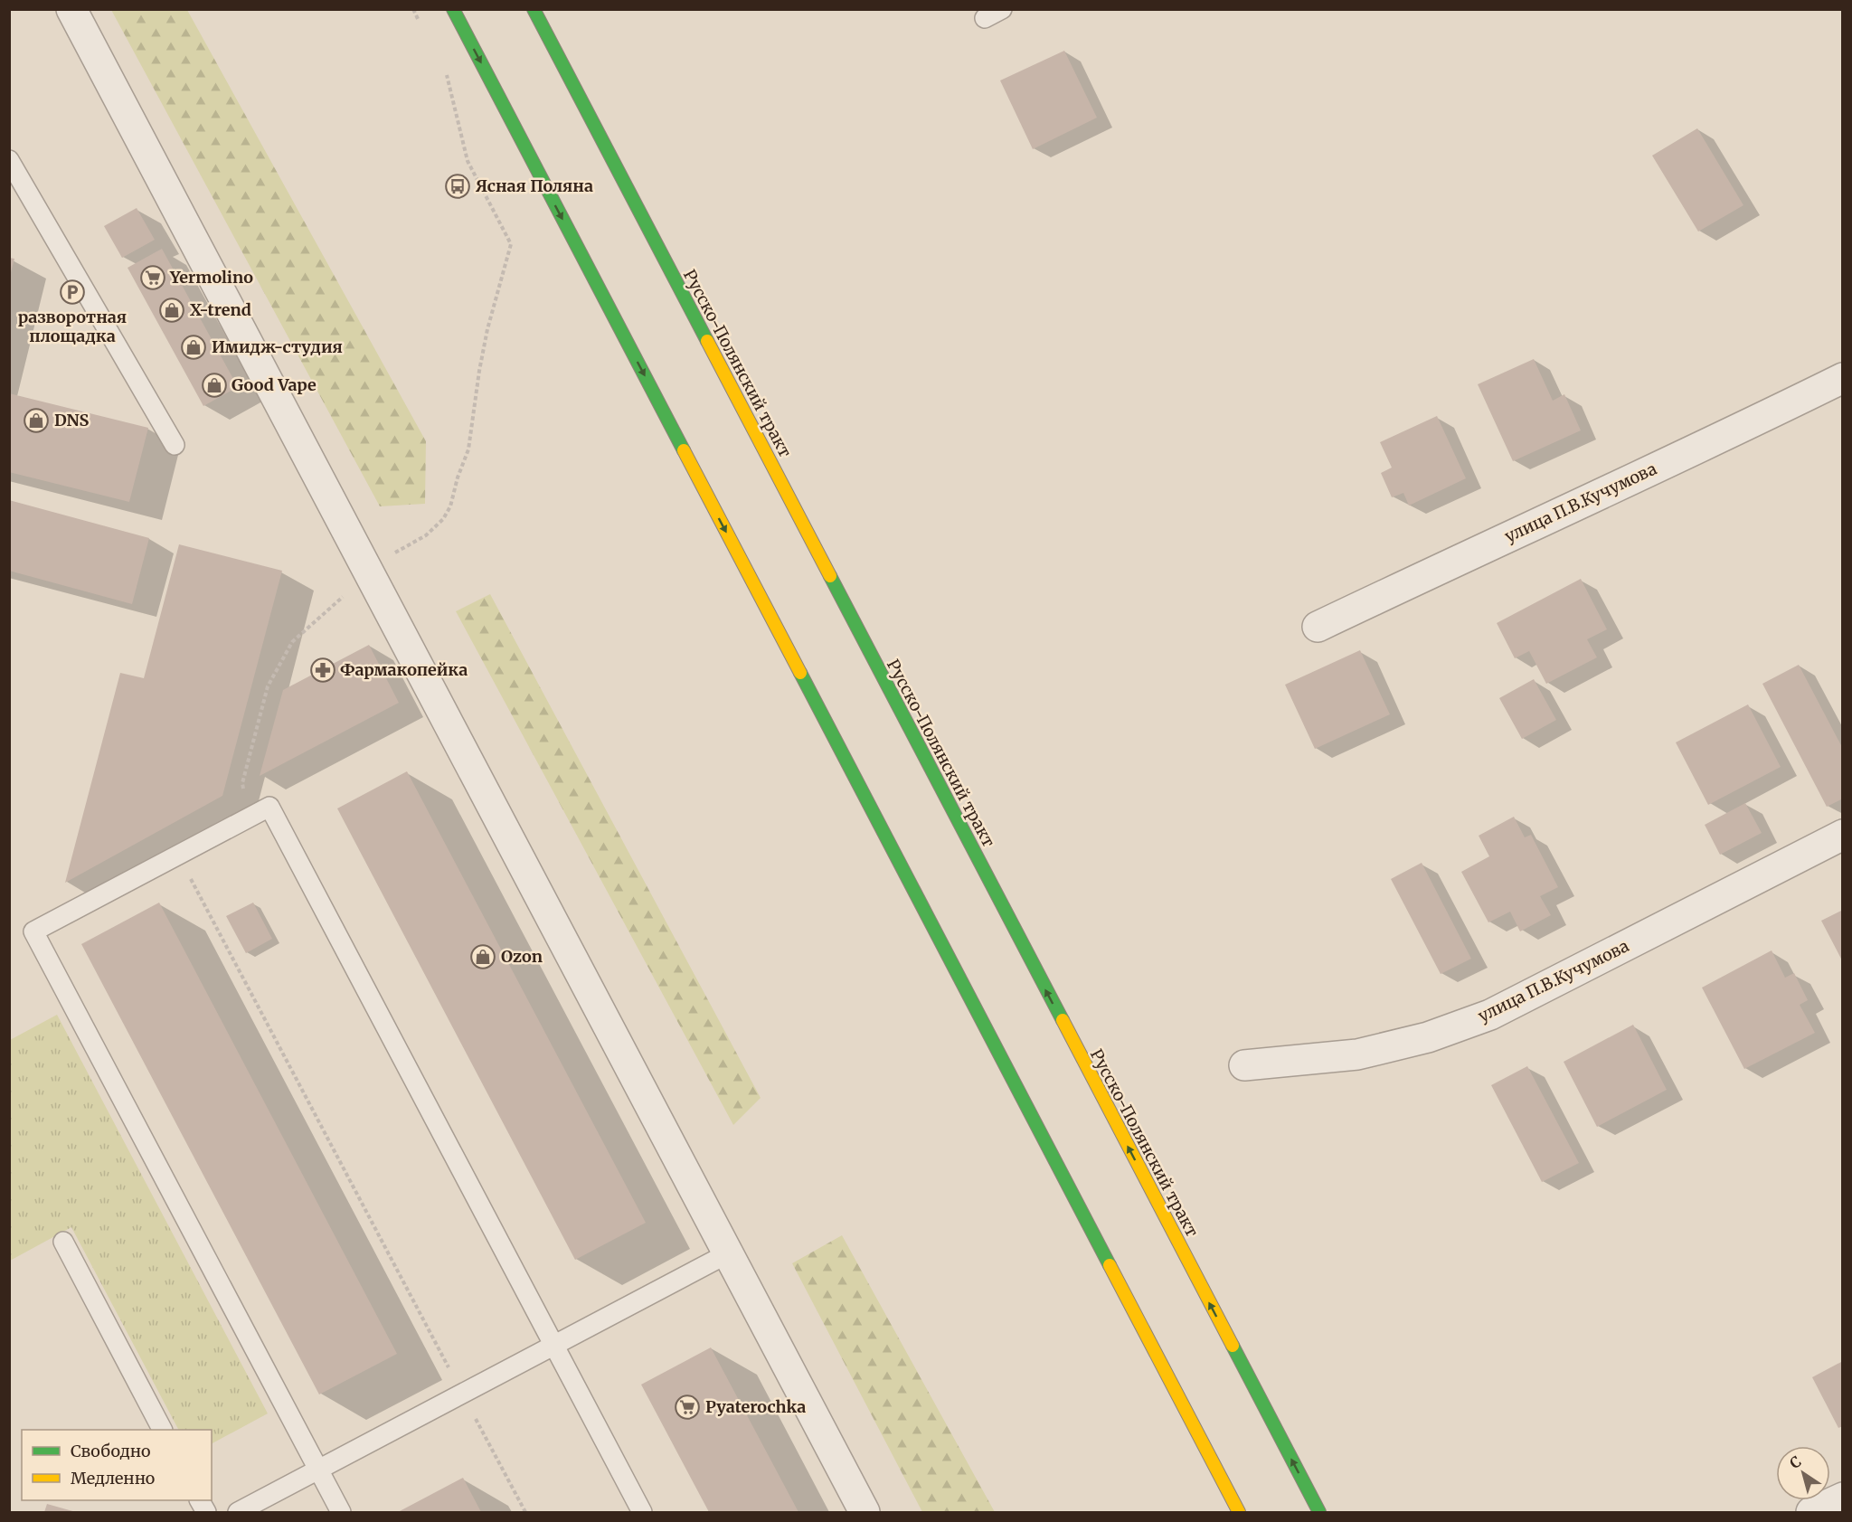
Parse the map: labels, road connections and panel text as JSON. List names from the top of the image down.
{
  "streets": {
    "main road": ["Русско-Полянский тракт"],
    "street": ["улица П.В.Кучумова"]
  },
  "places": {
    "bus stop": ["Ясная Поляна"],
    "supermarket": ["Yermolino", "Pyaterochka"],
    "parking": ["разворотная площадка"],
    "shop": [
      "X-trend",
      "Имидж-студия",
      "Good Vape",
      "DNS",
      "Ozon"
    ],
    "pharmacy": ["Фармакопейка"]
  },
  "legend": ["Свободно", "Медленно"],
  "north": "top left"
}
